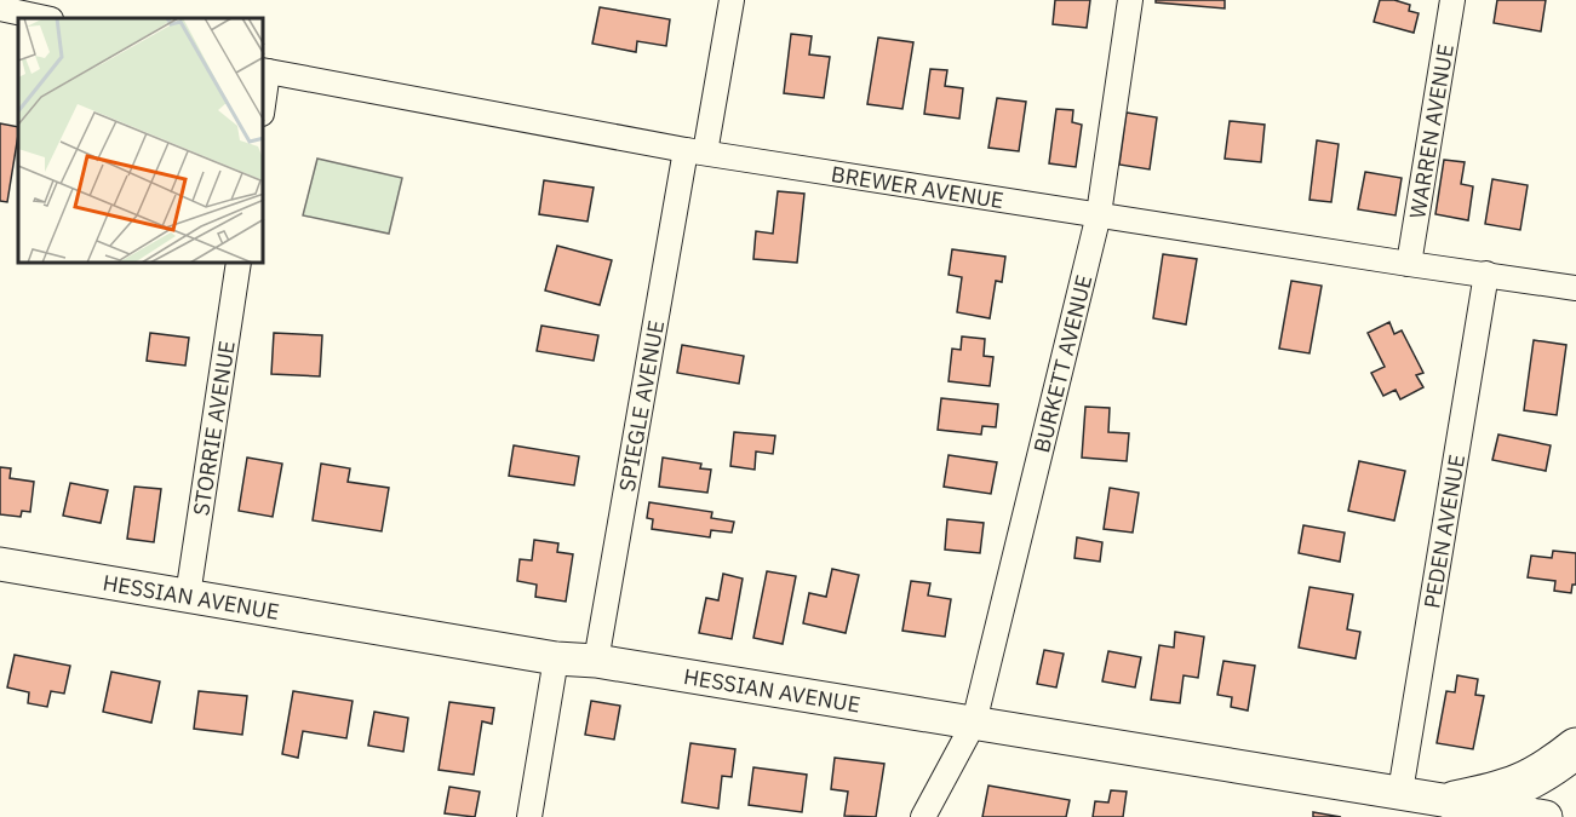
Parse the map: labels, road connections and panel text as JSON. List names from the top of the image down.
{
  "streets": {
    "main road": ["HESSIAN AVENUE"],
    "street": [
      "WARREN AVENUE",
      "BREWER AVENUE",
      "BURKETT AVENUE",
      "SPIEGLE AVENUE",
      "STORRIE AVENUE",
      "PEDEN AVENUE"
    ]
  },
  "crossings": [
    ["WARREN AVENUE", "BREWER AVENUE"],
    ["BREWER AVENUE", "BURKETT AVENUE"],
    ["BREWER AVENUE", "SPIEGLE AVENUE"],
    ["BREWER AVENUE", "PEDEN AVENUE"],
    ["BURKETT AVENUE", "HESSIAN AVENUE"],
    ["SPIEGLE AVENUE", "HESSIAN AVENUE"],
    ["STORRIE AVENUE", "HESSIAN AVENUE"],
    ["PEDEN AVENUE", "HESSIAN AVENUE"]
  ]
}
